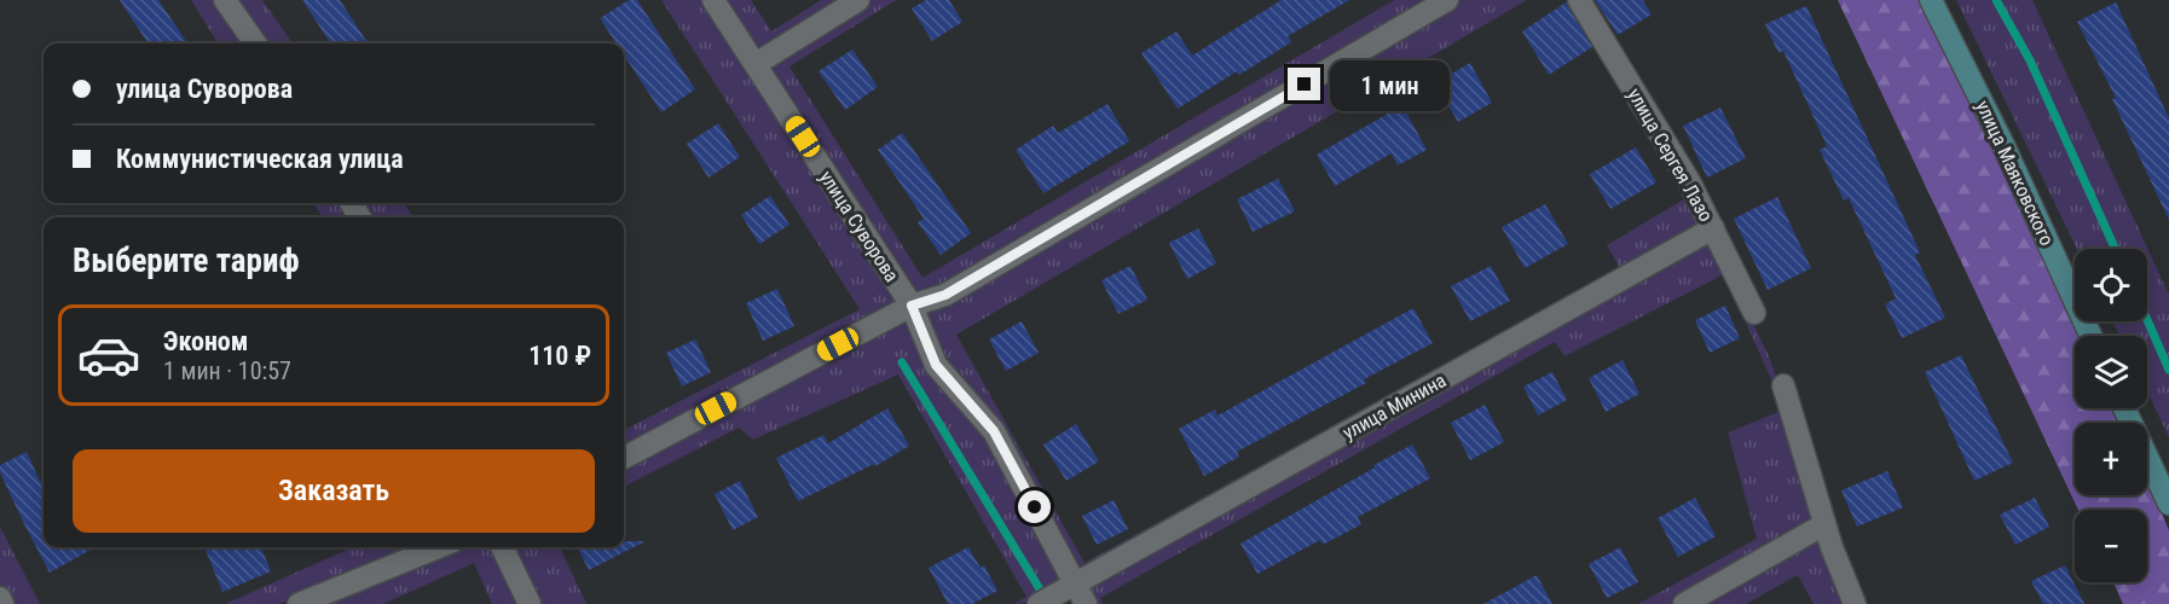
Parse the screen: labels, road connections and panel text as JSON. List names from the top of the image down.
{
  "streets": {
    "main road": ["улица Маяковского"],
    "street": ["улица Сергея Лазо", "улица Суворова", "улица Минина"]
  },
  "crossings": [
    ["улица Сергея Лазо", "улица Минина"],
    ["улица Суворова", "улица Минина"]
  ],
  "page": {
    "banner": ["улица Суворова", "Коммунистическая улица"],
    "bubble": "1 мин",
    "heading": "Выберите тариф",
    "map_buttons": ["+", "−"],
    "list": [
      {
        "name": "Эконом",
        "note": "1 мин · 10:57",
        "value": "110 ₽"
      }
    ],
    "buttons": "Заказать"
  }
}
